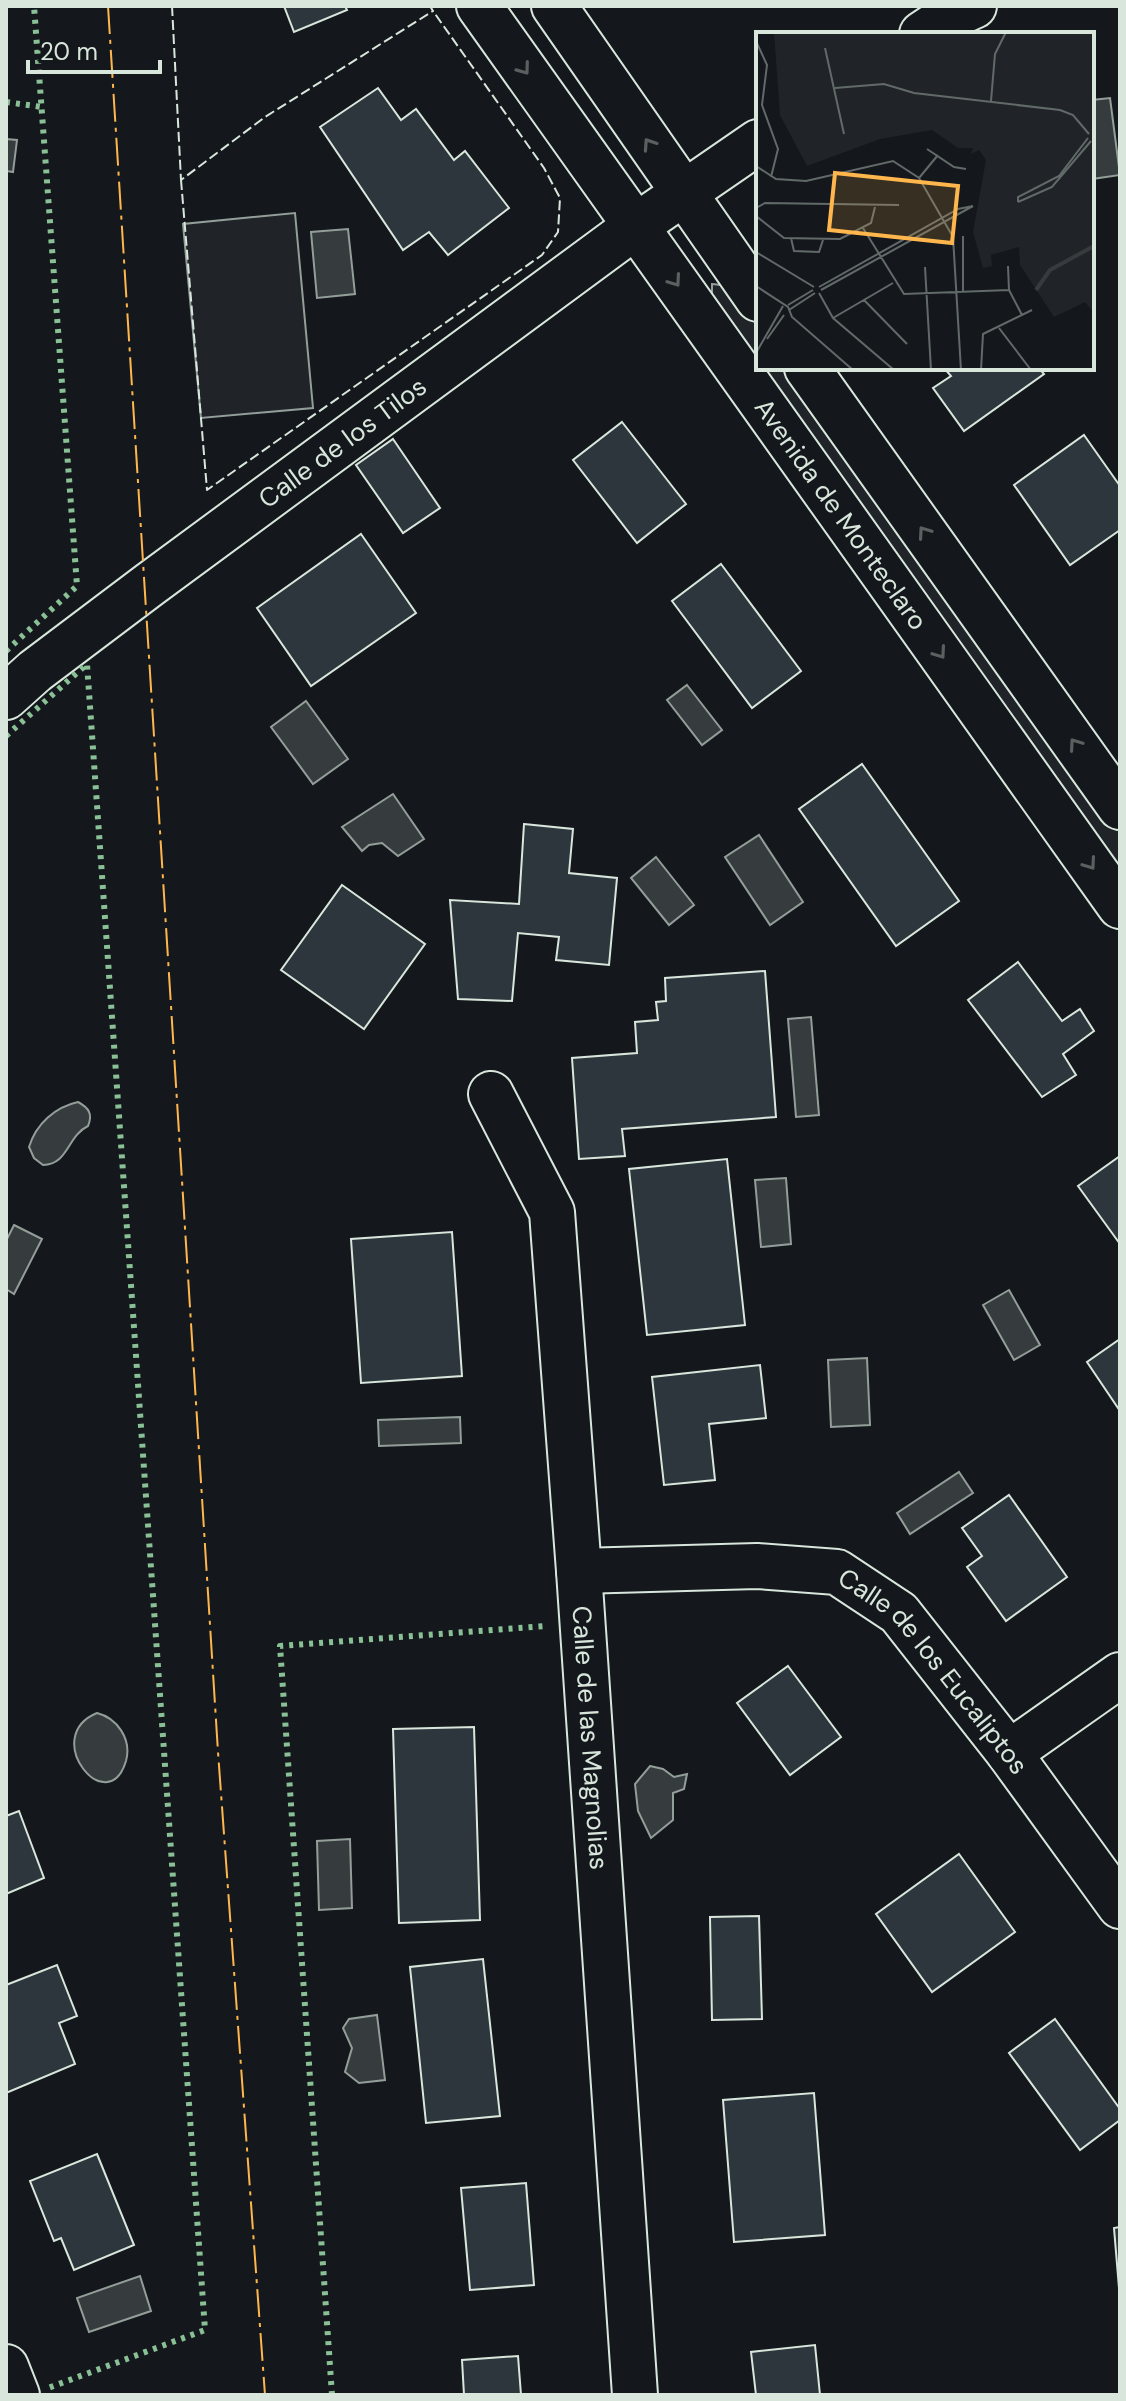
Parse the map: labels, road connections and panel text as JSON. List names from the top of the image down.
{
  "streets": {
    "street": [
      "Calle de los Tilos",
      "Avenida de Monteclaro",
      "Calle de los Eucaliptos",
      "Calle de las Magnolias"
    ]
  },
  "crossings": [
    ["Calle de los Tilos", "Avenida de Monteclaro"],
    ["Calle de los Eucaliptos", "Calle de las Magnolias"]
  ],
  "scale_bar": "20 m"
}
